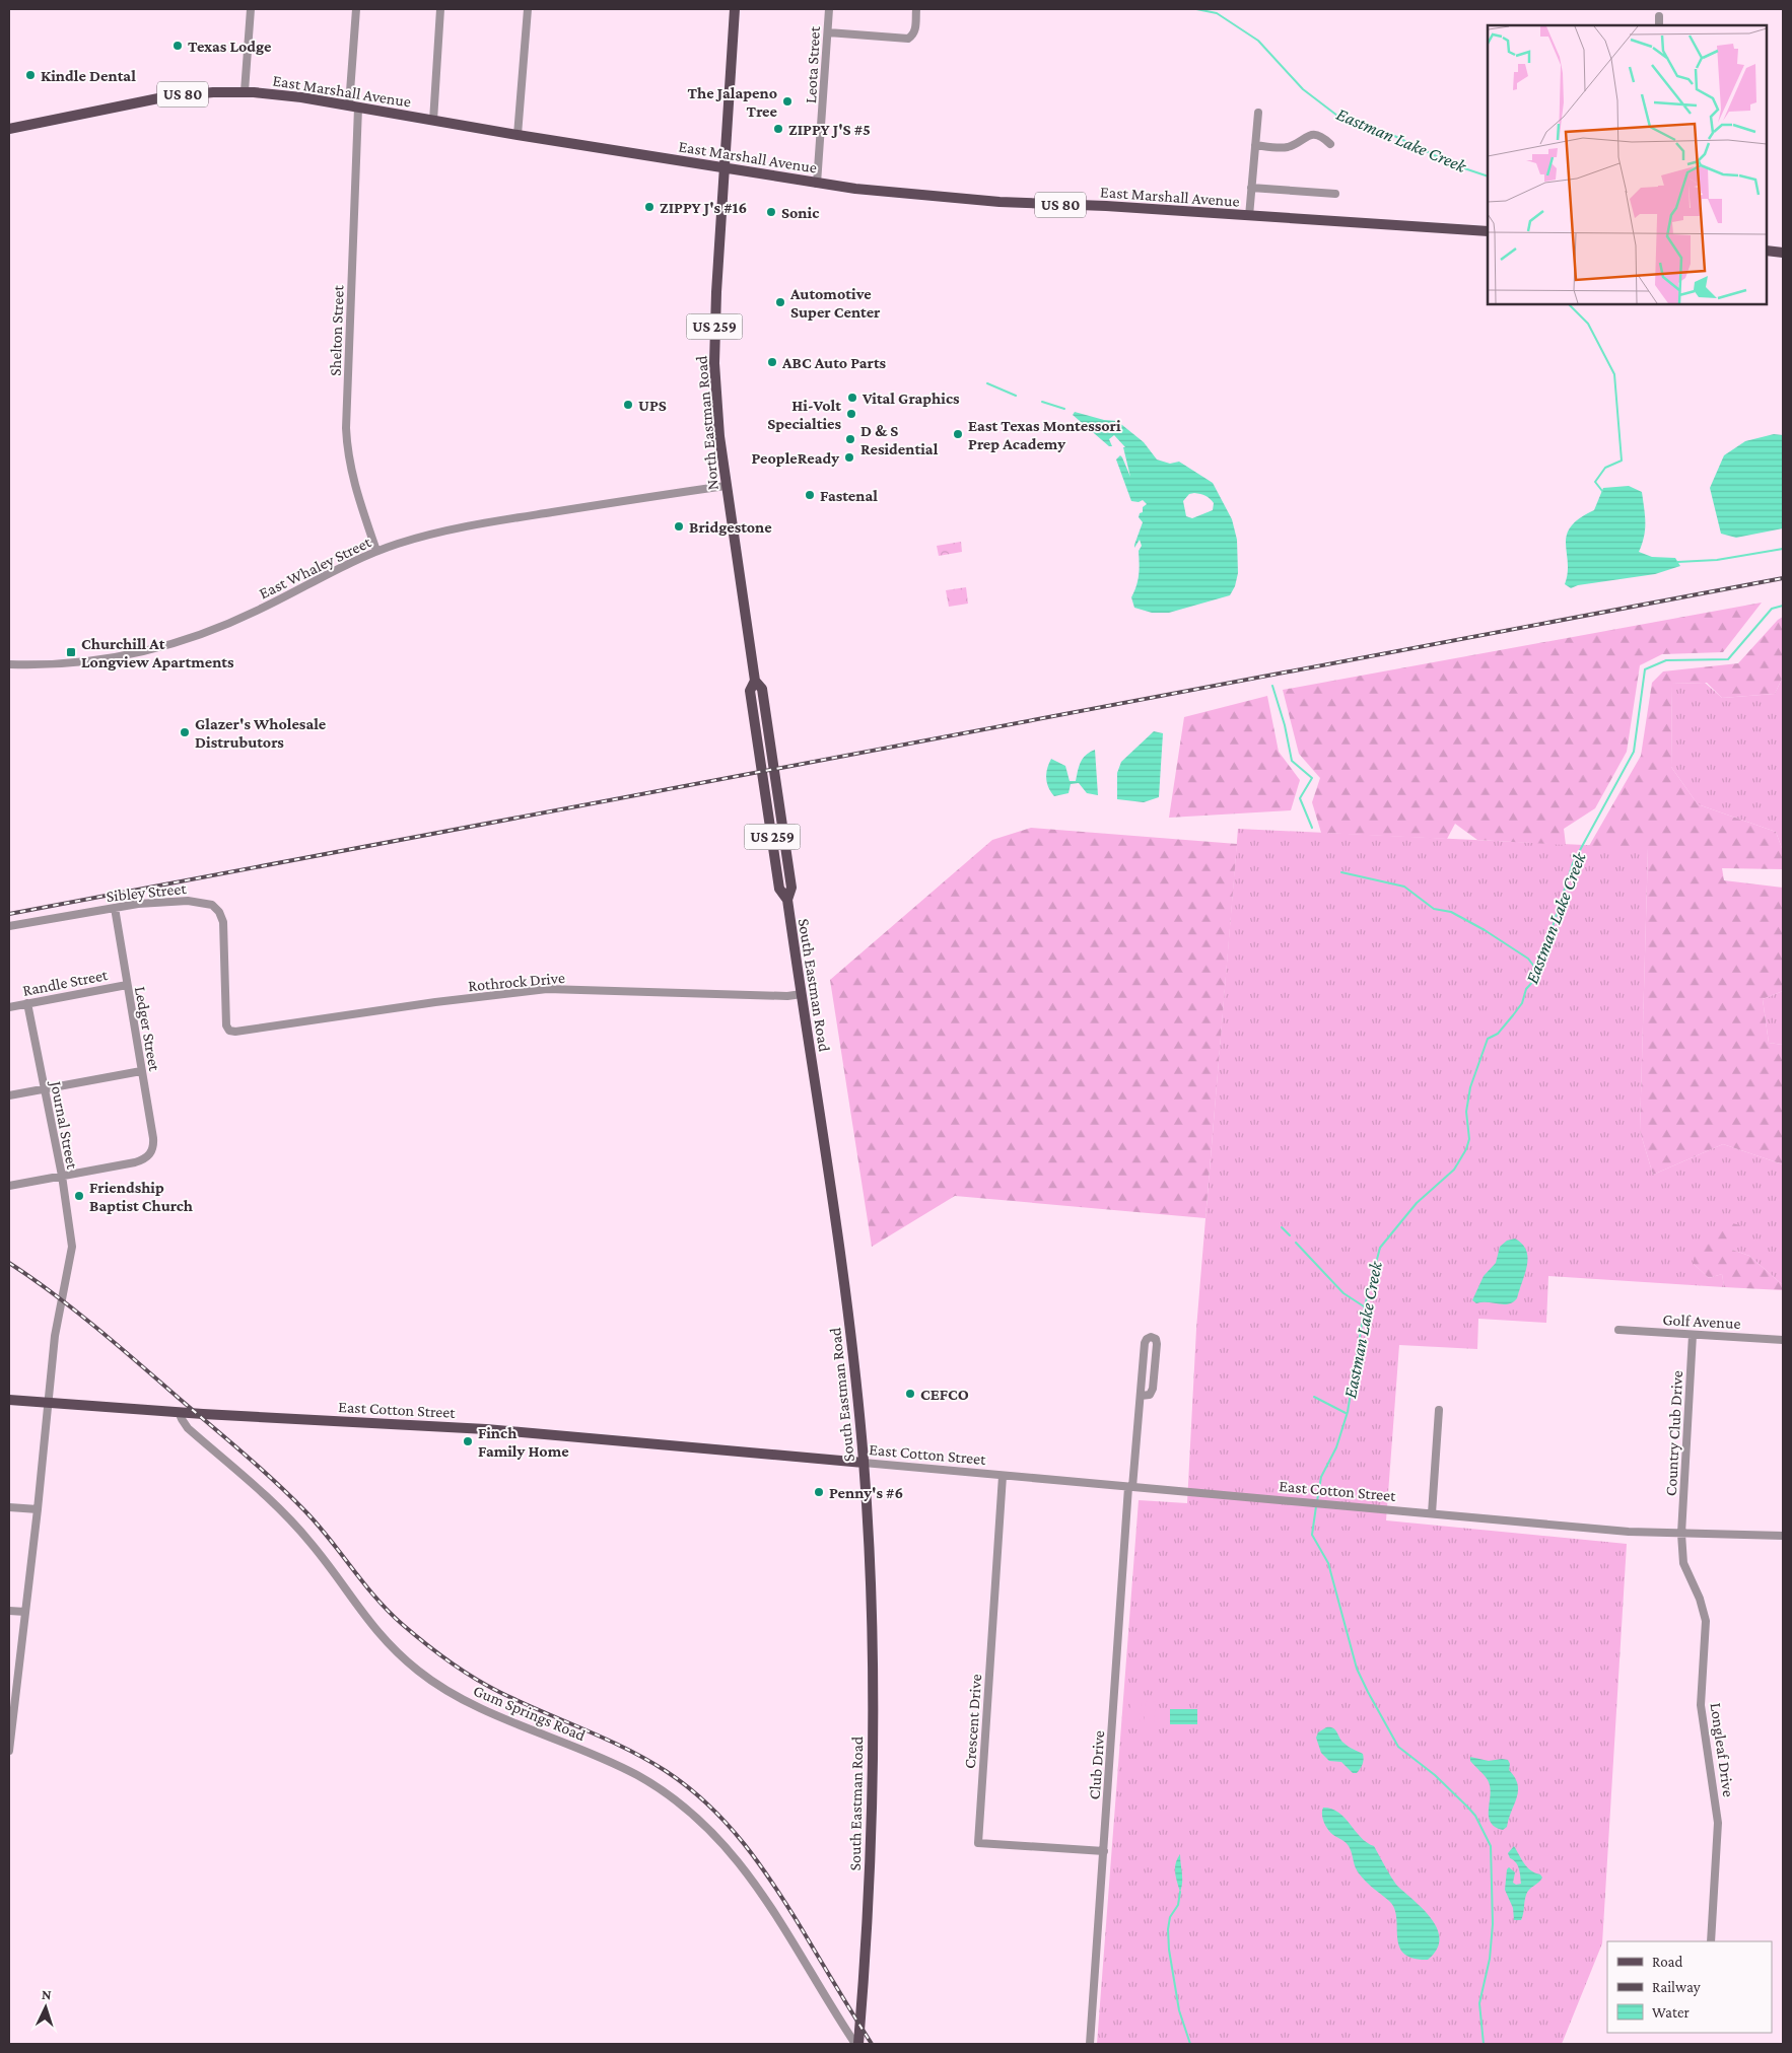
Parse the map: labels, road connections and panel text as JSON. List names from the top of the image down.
{
  "streets": {
    "main road": [
      "East Marshall Avenue",
      "US 80",
      "US 259",
      "North Eastman Road",
      "South Eastman Road",
      "East Cotton Street"
    ],
    "street": [
      "Leota Street",
      "Shelton Street",
      "East Whaley Street",
      "Sibley Street",
      "Rothrock Drive",
      "Randle Street",
      "Ledger Street",
      "Journal Street",
      "Golf Avenue",
      "Country Club Drive",
      "Gum Springs Road",
      "Crescent Drive",
      "Longleaf Drive",
      "Club Drive"
    ]
  },
  "crossings": [
    ["Leota Street", "East Marshall Avenue"],
    ["East Marshall Avenue", "Shelton Street"],
    ["East Marshall Avenue", "North Eastman Road"],
    ["Shelton Street", "East Whaley Street"],
    ["North Eastman Road", "East Whaley Street"],
    ["North Eastman Road", "South Eastman Road"],
    ["Sibley Street", "Rothrock Drive"],
    ["Sibley Street", "Ledger Street"],
    ["Rothrock Drive", "South Eastman Road"],
    ["Randle Street", "Ledger Street"],
    ["Randle Street", "Journal Street"],
    ["South Eastman Road", "East Cotton Street"],
    ["South Eastman Road", "Gum Springs Road"],
    ["Ledger Street", "Journal Street"],
    ["Journal Street", "East Cotton Street"],
    ["Golf Avenue", "Country Club Drive"],
    ["East Cotton Street", "Country Club Drive"],
    ["East Cotton Street", "Gum Springs Road"],
    ["East Cotton Street", "Crescent Drive"],
    ["East Cotton Street", "Longleaf Drive"],
    ["East Cotton Street", "Club Drive"],
    ["Country Club Drive", "Longleaf Drive"],
    ["Crescent Drive", "Club Drive"]
  ],
  "water": ["Eastman Lake Creek"],
  "places": {
    "other": [
      "Texas Lodge",
      "Kindle Dental",
      "The Jalapeno Tree",
      "ZIPPY J'S #5",
      "ZIPPY J's #16",
      "Sonic",
      "Automotive Super Center",
      "ABC Auto Parts",
      "Vital Graphics",
      "UPS",
      "Hi-Volt Specialties",
      "East Texas Montessori Prep Academy",
      "D & S Residential",
      "PeopleReady",
      "Fastenal",
      "Bridgestone",
      "Glazer's Wholesale Distrubutors",
      "Friendship Baptist Church",
      "CEFCO",
      "Finch Family Home",
      "Penny's #6"
    ],
    "transit": ["Churchill At Longview Apartments"]
  },
  "legend": ["Road", "Railway", "Water"],
  "north": "top"
}
